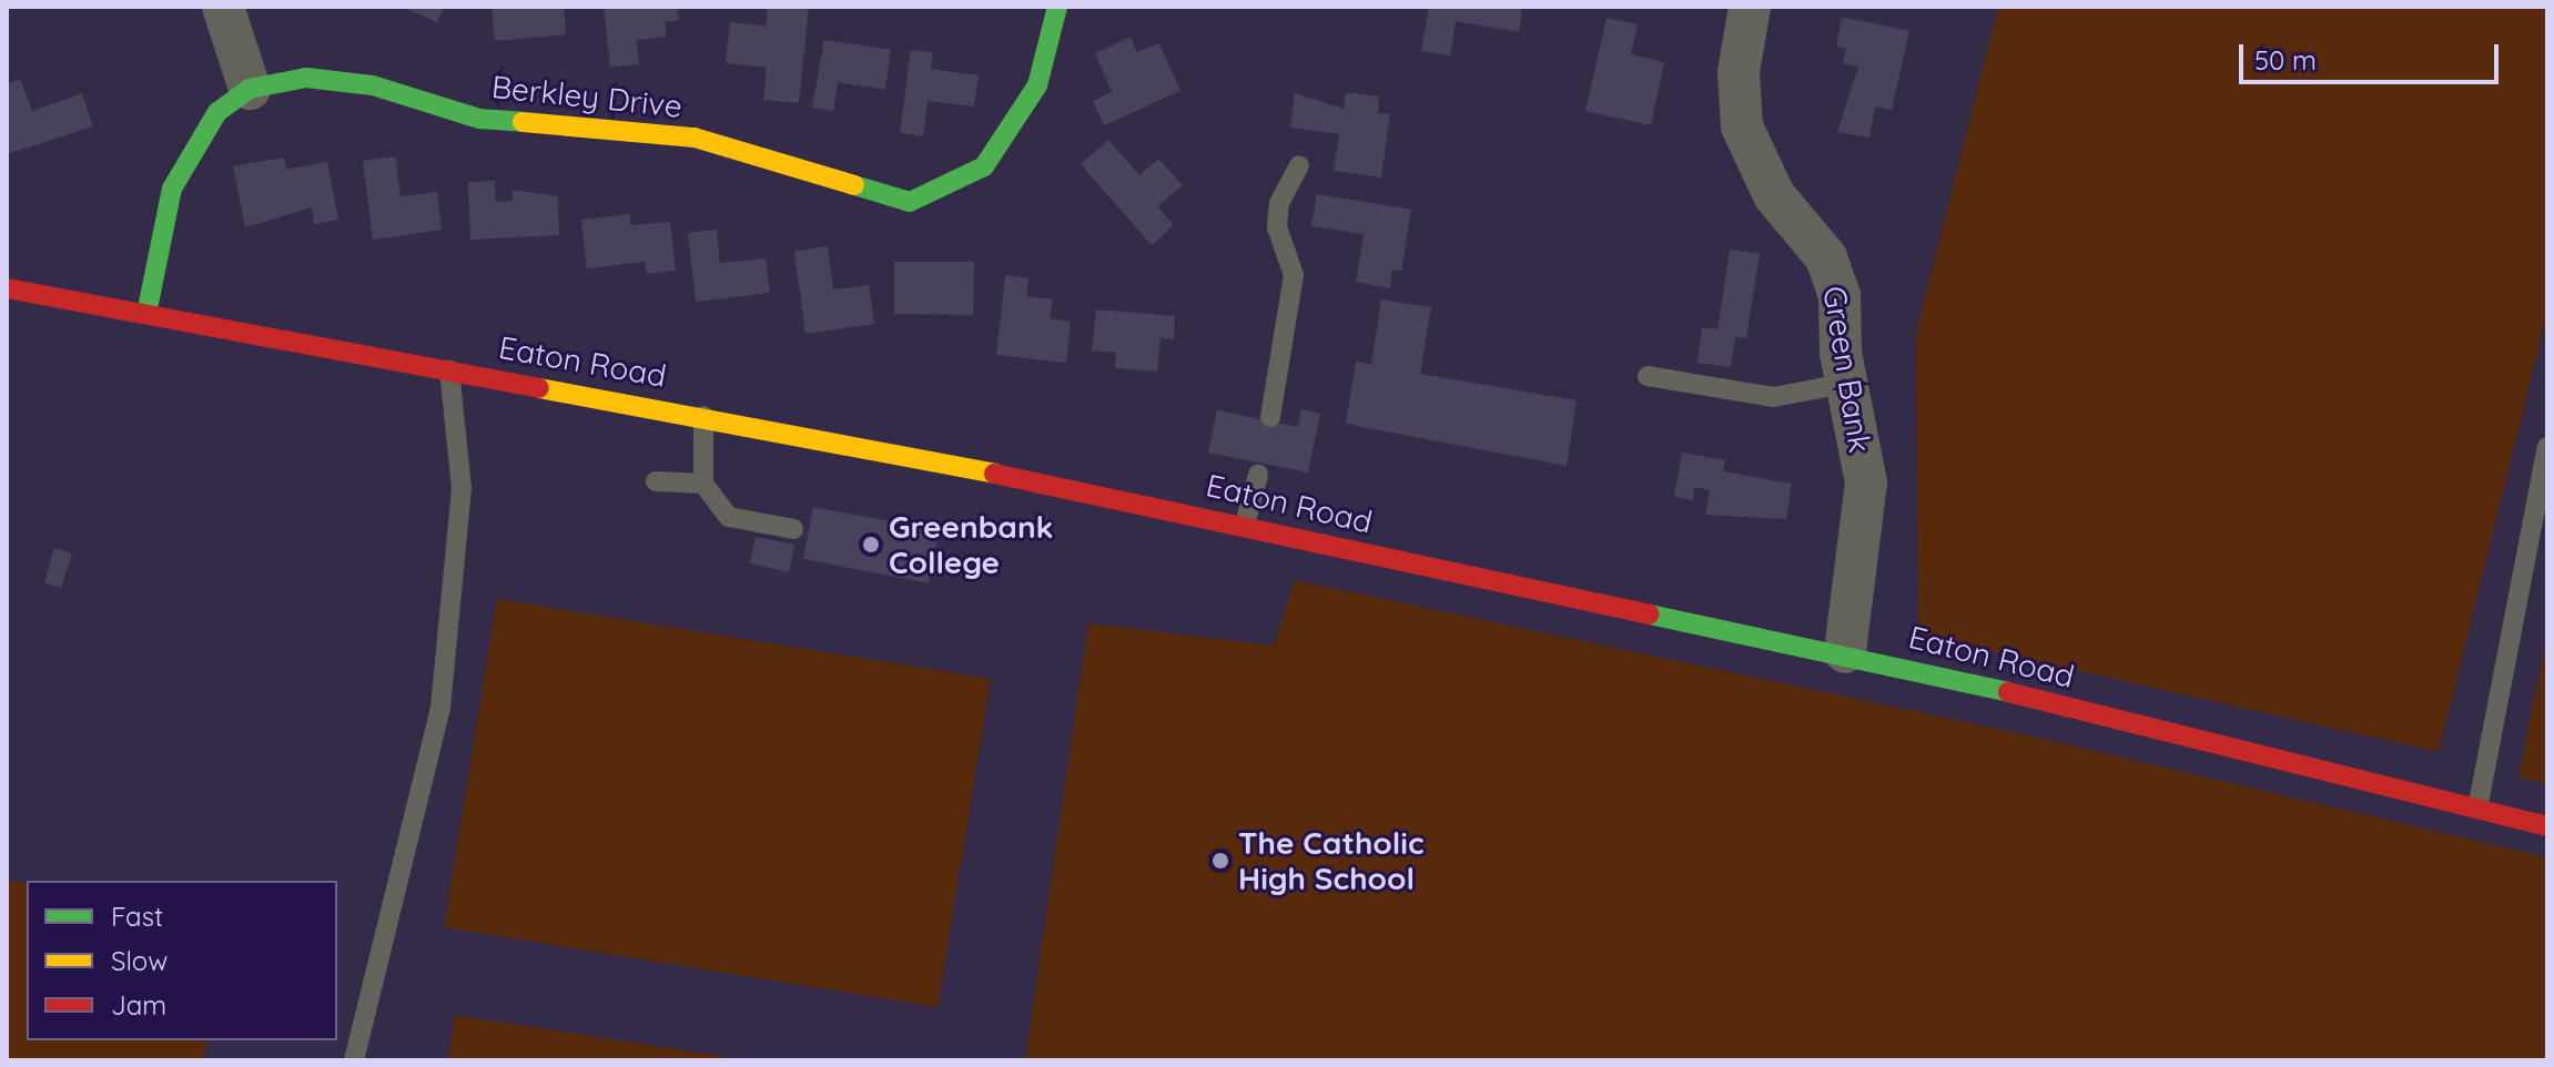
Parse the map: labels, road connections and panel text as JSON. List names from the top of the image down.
{
  "streets": {
    "street": ["Berkley Drive", "Eaton Road", "Green Bank"]
  },
  "crossings": [
    ["Berkley Drive", "Eaton Road"],
    ["Eaton Road", "Green Bank"]
  ],
  "places": ["Greenbank College", "The Catholic High School"],
  "legend": ["Fast", "Slow", "Jam"],
  "scale_bar": "50 m"
}
